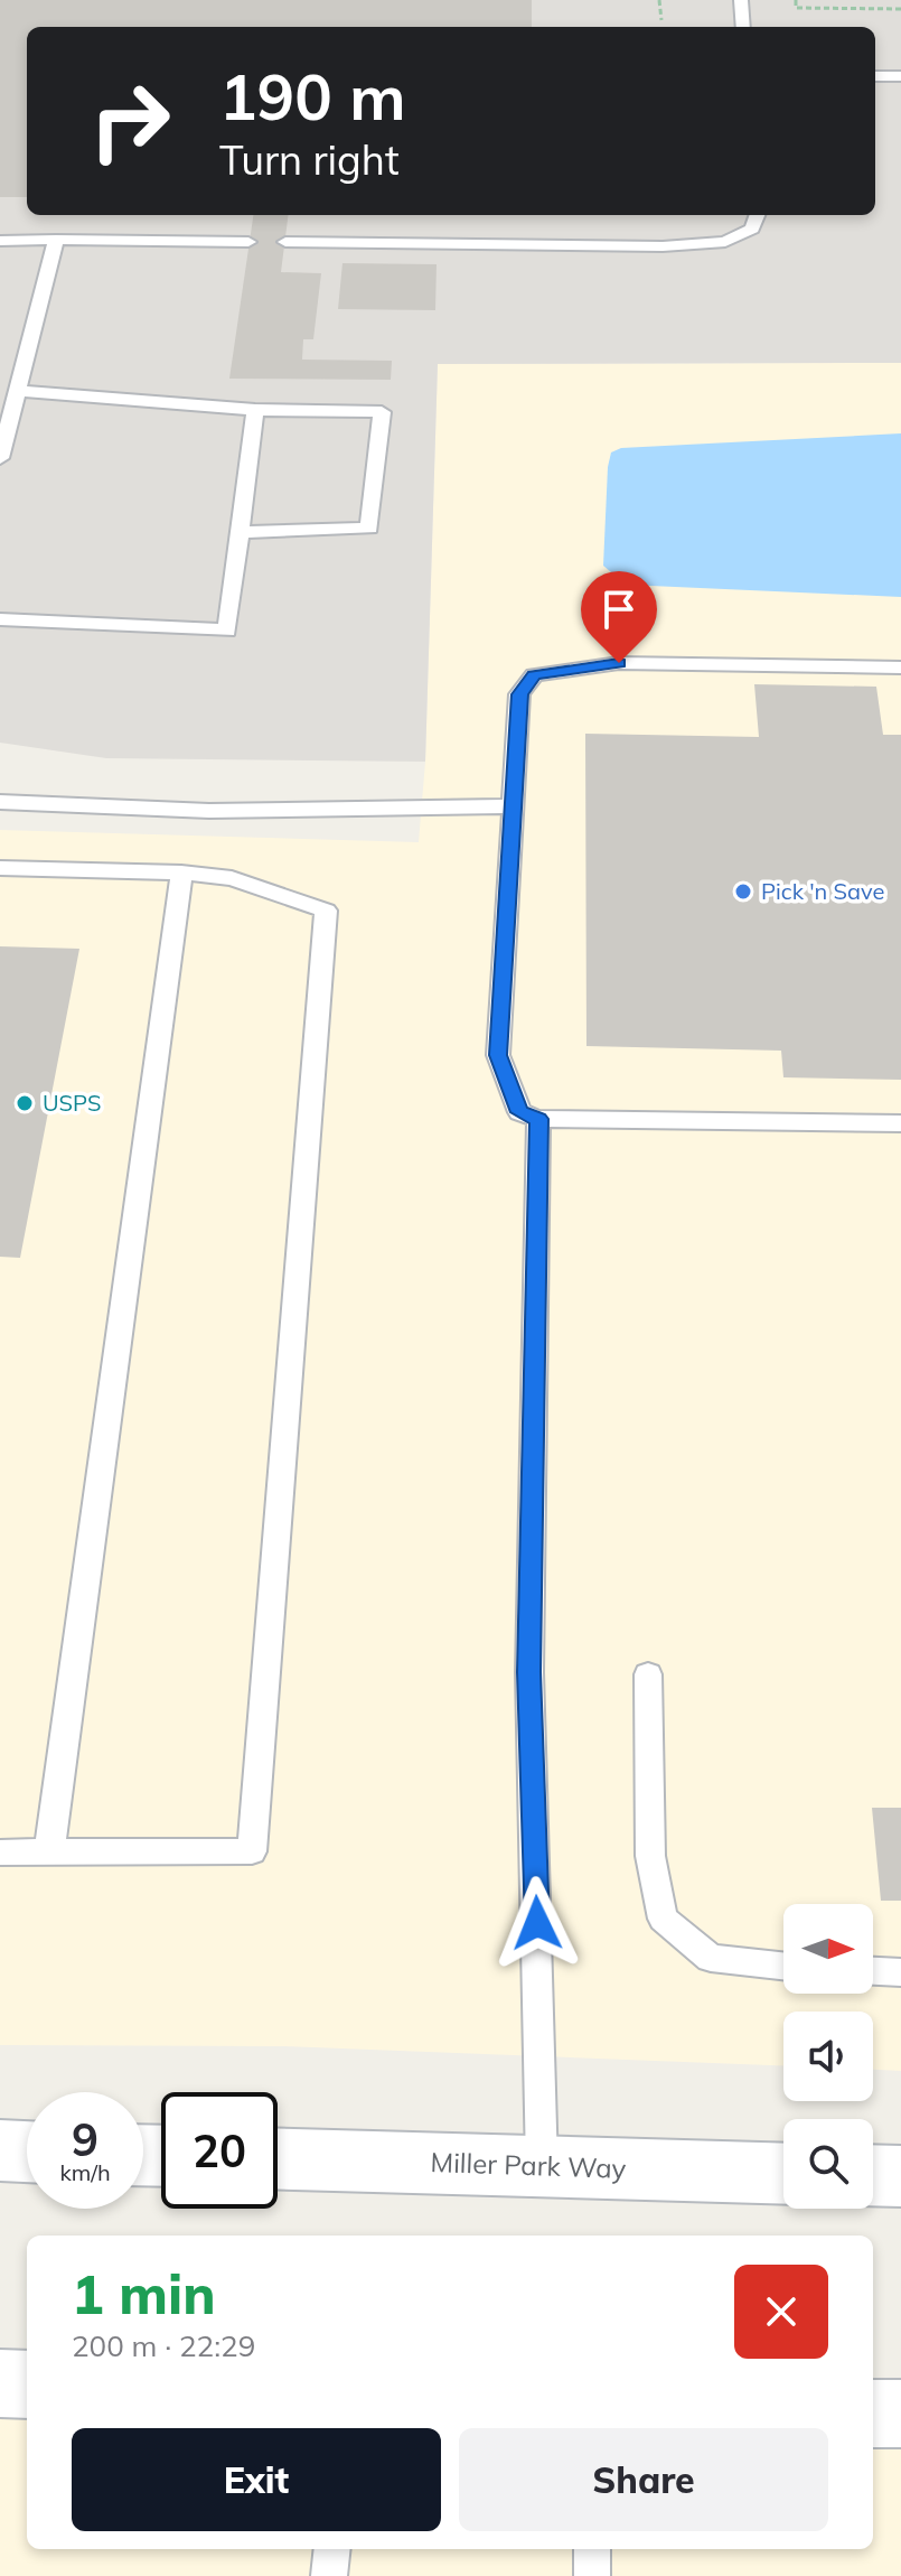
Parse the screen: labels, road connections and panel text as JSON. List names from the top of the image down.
{
  "streets": {
    "main road": ["Miller Park Way"]
  },
  "places": ["Pick 'n Save", "USPS"],
  "north": "right",
  "page": {
    "turn": ["190 m", "Turn right"],
    "speed": "9 km/h",
    "limit": "20",
    "heading": ["1 min", "200 m · 22:29"],
    "buttons": ["Exit", "Share"]
  }
}
